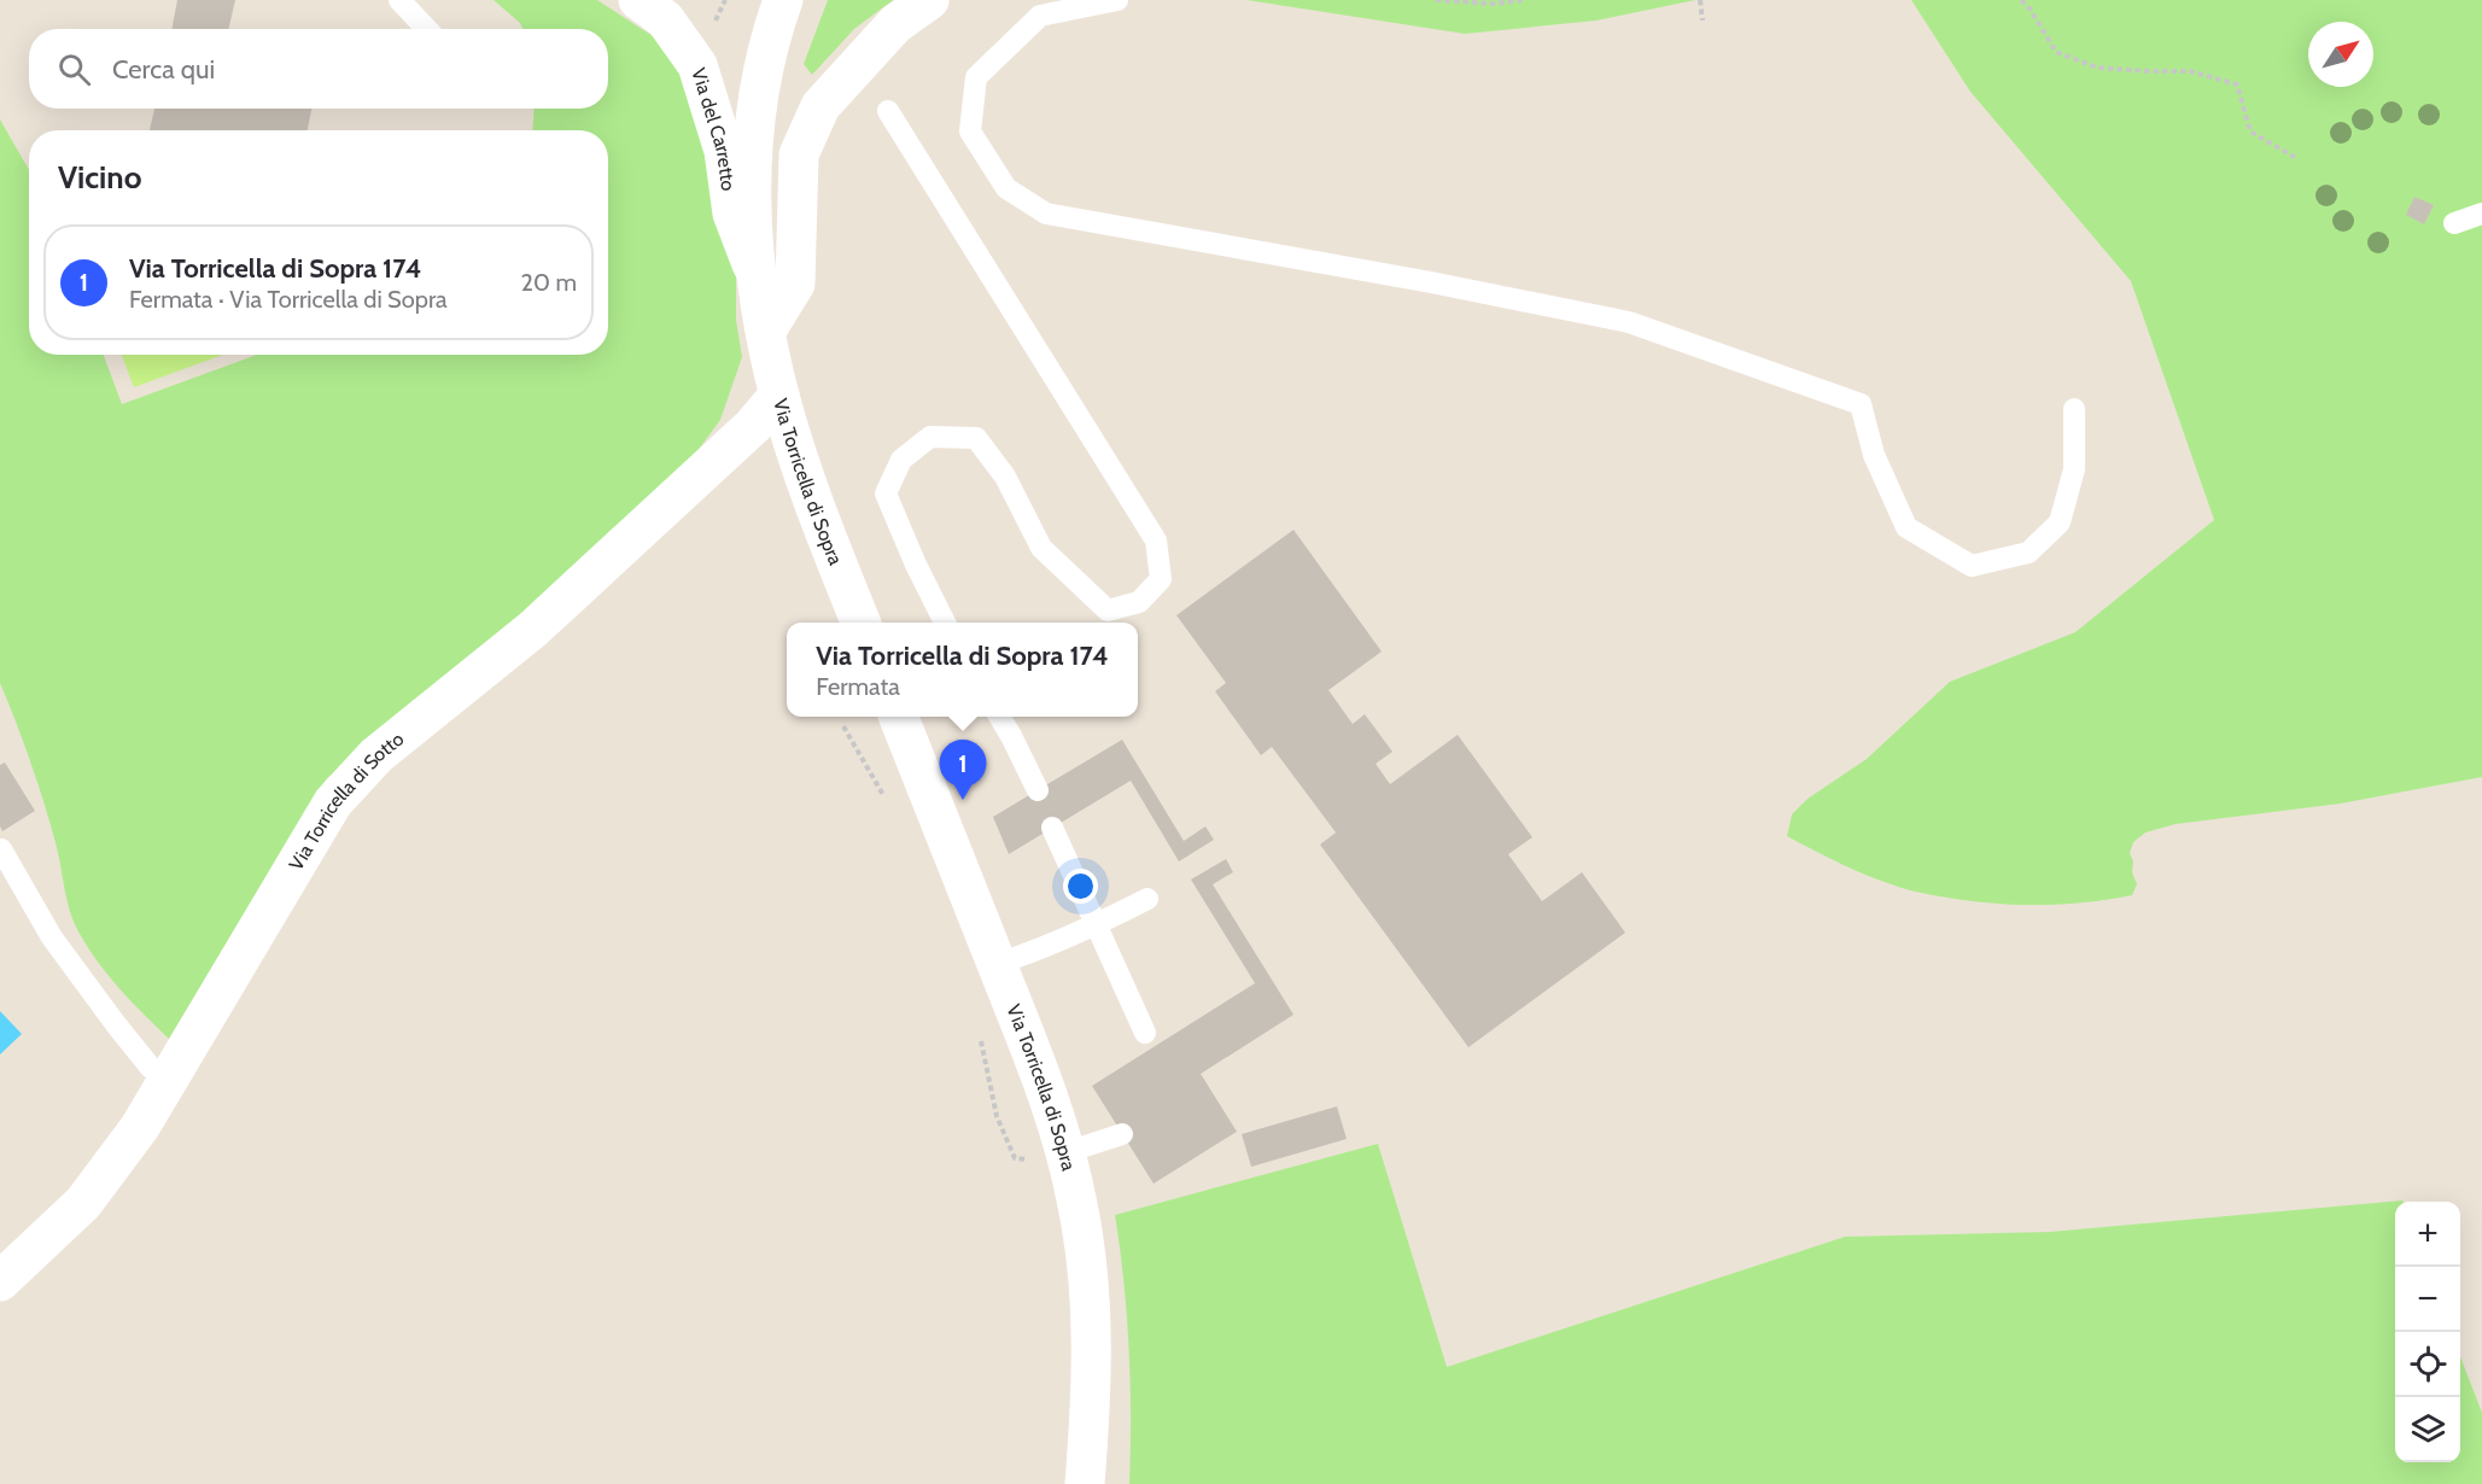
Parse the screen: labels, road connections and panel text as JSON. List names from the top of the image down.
{
  "streets": {
    "street": ["Via del Carretto", "Via Torricella di Sopra", "Via Torricella di Sotto"]
  },
  "crossings": [
    ["Via del Carretto", "Via Torricella di Sopra"],
    ["Via Torricella di Sopra", "Via Torricella di Sotto"]
  ],
  "north": "top right",
  "page": {
    "search": "Cerca qui",
    "heading": "Vicino",
    "list": [
      {
        "mark": "1",
        "name": "Via Torricella di Sopra 174",
        "note": "Fermata · Via Torricella di Sopra",
        "value": "20 m"
      }
    ],
    "popup": ["Via Torricella di Sopra 174", "Fermata"],
    "pins": "1",
    "map_buttons": ["+", "−"]
  }
}
